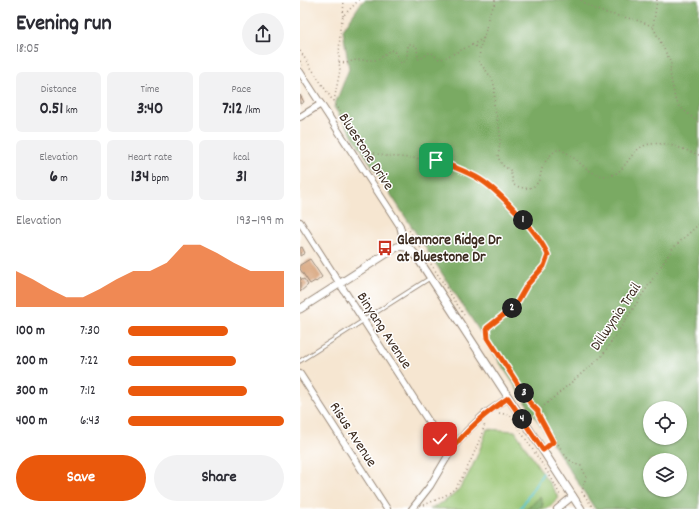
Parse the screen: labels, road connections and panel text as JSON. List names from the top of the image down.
{
  "streets": {
    "street": ["Bluestone Drive", "Binyang Avenue", "Risus Avenue"],
    "path": ["Dillwynia Trail"]
  },
  "places": {
    "bus stop": ["Glenmore Ridge Dr at Bluestone Dr"]
  },
  "page": {
    "heading": ["Evening run", "18:05"],
    "stats": [
      ["Distance", "0.51 km"],
      ["Time", "3:40"],
      ["Pace", "7:12 /km"],
      ["Elevation", "6 m"],
      ["Heart rate", "134 bpm"],
      ["kcal", "31"]
    ],
    "chart": ["Elevation", "193–199 m"],
    "pins": [
      "1",
      "2",
      "3",
      "4"
    ],
    "list": [
      {
        "name": "100 m",
        "note": "7:30"
      },
      {
        "name": "200 m",
        "note": "7:22"
      },
      {
        "name": "300 m",
        "note": "7:12"
      },
      {
        "name": "400 m",
        "note": "6:43"
      }
    ],
    "buttons": ["Save", "Share"]
  }
}
